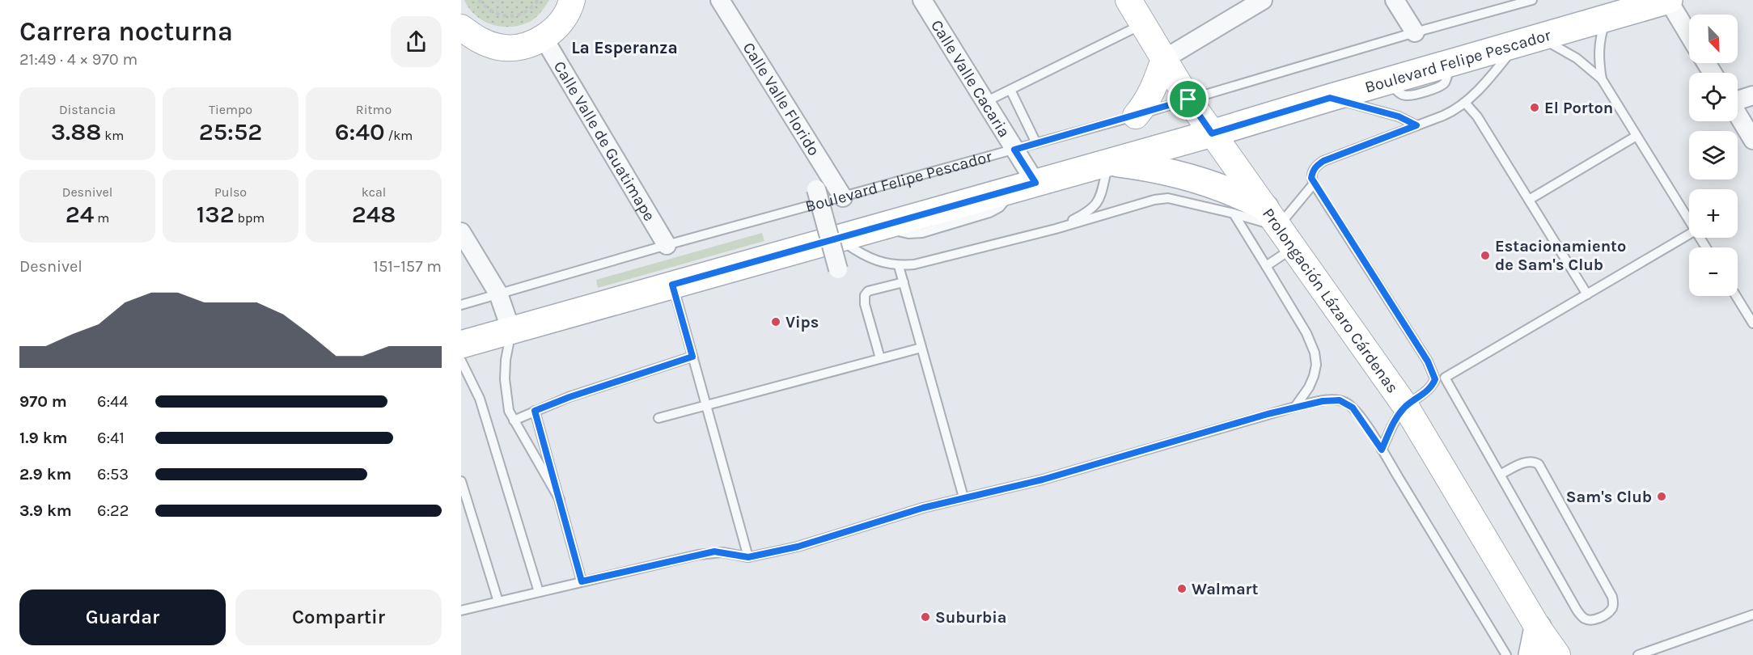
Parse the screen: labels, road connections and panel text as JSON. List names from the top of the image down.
{
  "streets": {
    "main road": ["Boulevard Felipe Pescador", "Prolongación Lázaro Cárdenas"],
    "street": ["Calle Valle Cacaria", "Calle Valle Florido", "Calle Valle de Guatimape"]
  },
  "crossings": [
    ["Boulevard Felipe Pescador", "Calle Valle Cacaria"],
    ["Boulevard Felipe Pescador", "Calle Valle Florido"],
    ["Boulevard Felipe Pescador", "Calle Valle de Guatimape"],
    ["Boulevard Felipe Pescador", "Prolongación Lázaro Cárdenas"]
  ],
  "districts": ["La Esperanza"],
  "places": [
    "El Porton",
    "Estacionamiento de Sam's Club",
    "Vips",
    "Sam's Club",
    "Walmart",
    "Suburbia"
  ],
  "north": "bottom right",
  "page": {
    "heading": ["Carrera nocturna", "21:49 · 4 × 970 m"],
    "map_buttons": ["+", "−"],
    "stats": [
      ["Distancia", "3.88 km"],
      ["Tiempo", "25:52"],
      ["Ritmo", "6:40 /km"],
      ["Desnivel", "24 m"],
      ["Pulso", "132 bpm"],
      ["kcal", "248"]
    ],
    "chart": ["Desnivel", "151–157 m"],
    "list": [
      {
        "name": "970 m",
        "note": "6:44"
      },
      {
        "name": "1.9 km",
        "note": "6:41"
      },
      {
        "name": "2.9 km",
        "note": "6:53"
      },
      {
        "name": "3.9 km",
        "note": "6:22"
      }
    ],
    "buttons": ["Guardar", "Compartir"]
  }
}
